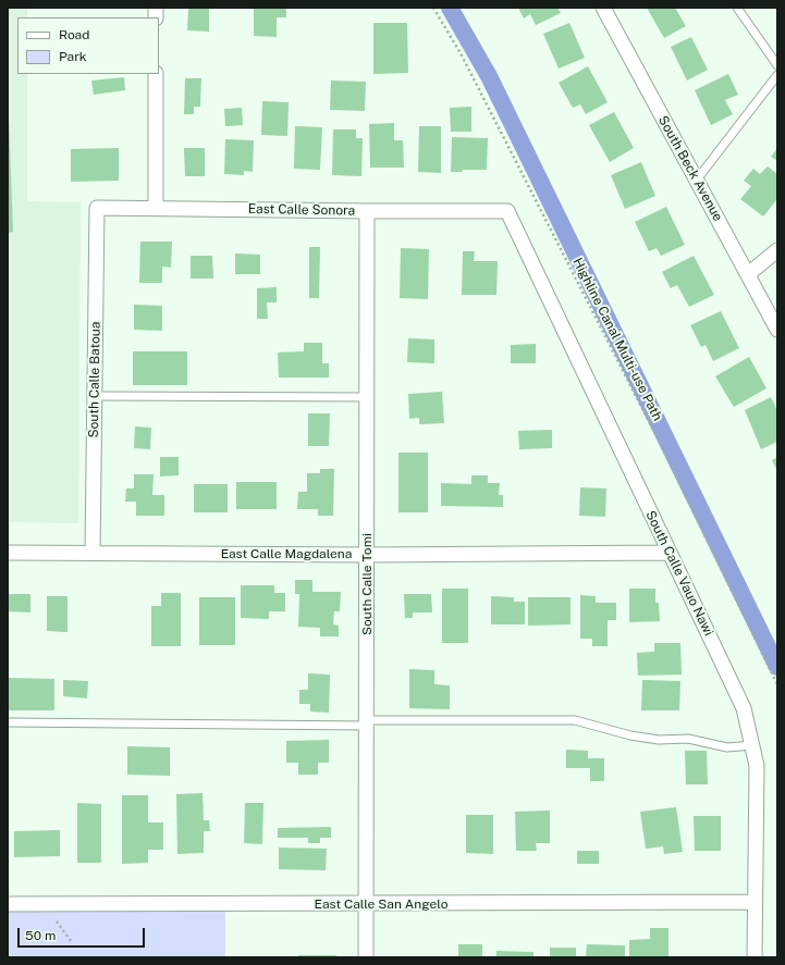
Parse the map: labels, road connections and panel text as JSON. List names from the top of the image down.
{
  "streets": {
    "street": [
      "South Beck Avenue",
      "East Calle Sonora",
      "South Calle Batoua",
      "East Calle Magdalena",
      "South Calle Vauo Nawi",
      "South Calle Tomi",
      "East Calle San Angelo"
    ],
    "path": ["Highline Canal Multi-use Path"]
  },
  "crossings": [
    ["East Calle Sonora", "South Calle Batoua"],
    ["East Calle Sonora", "South Calle Vauo Nawi"],
    ["East Calle Sonora", "South Calle Tomi"],
    ["South Calle Batoua", "East Calle Magdalena"],
    ["East Calle Magdalena", "South Calle Vauo Nawi"],
    ["East Calle Magdalena", "South Calle Tomi"],
    ["South Calle Vauo Nawi", "East Calle San Angelo"],
    ["South Calle Tomi", "East Calle San Angelo"]
  ],
  "legend": ["Road", "Park"],
  "scale_bar": "50 m"
}
